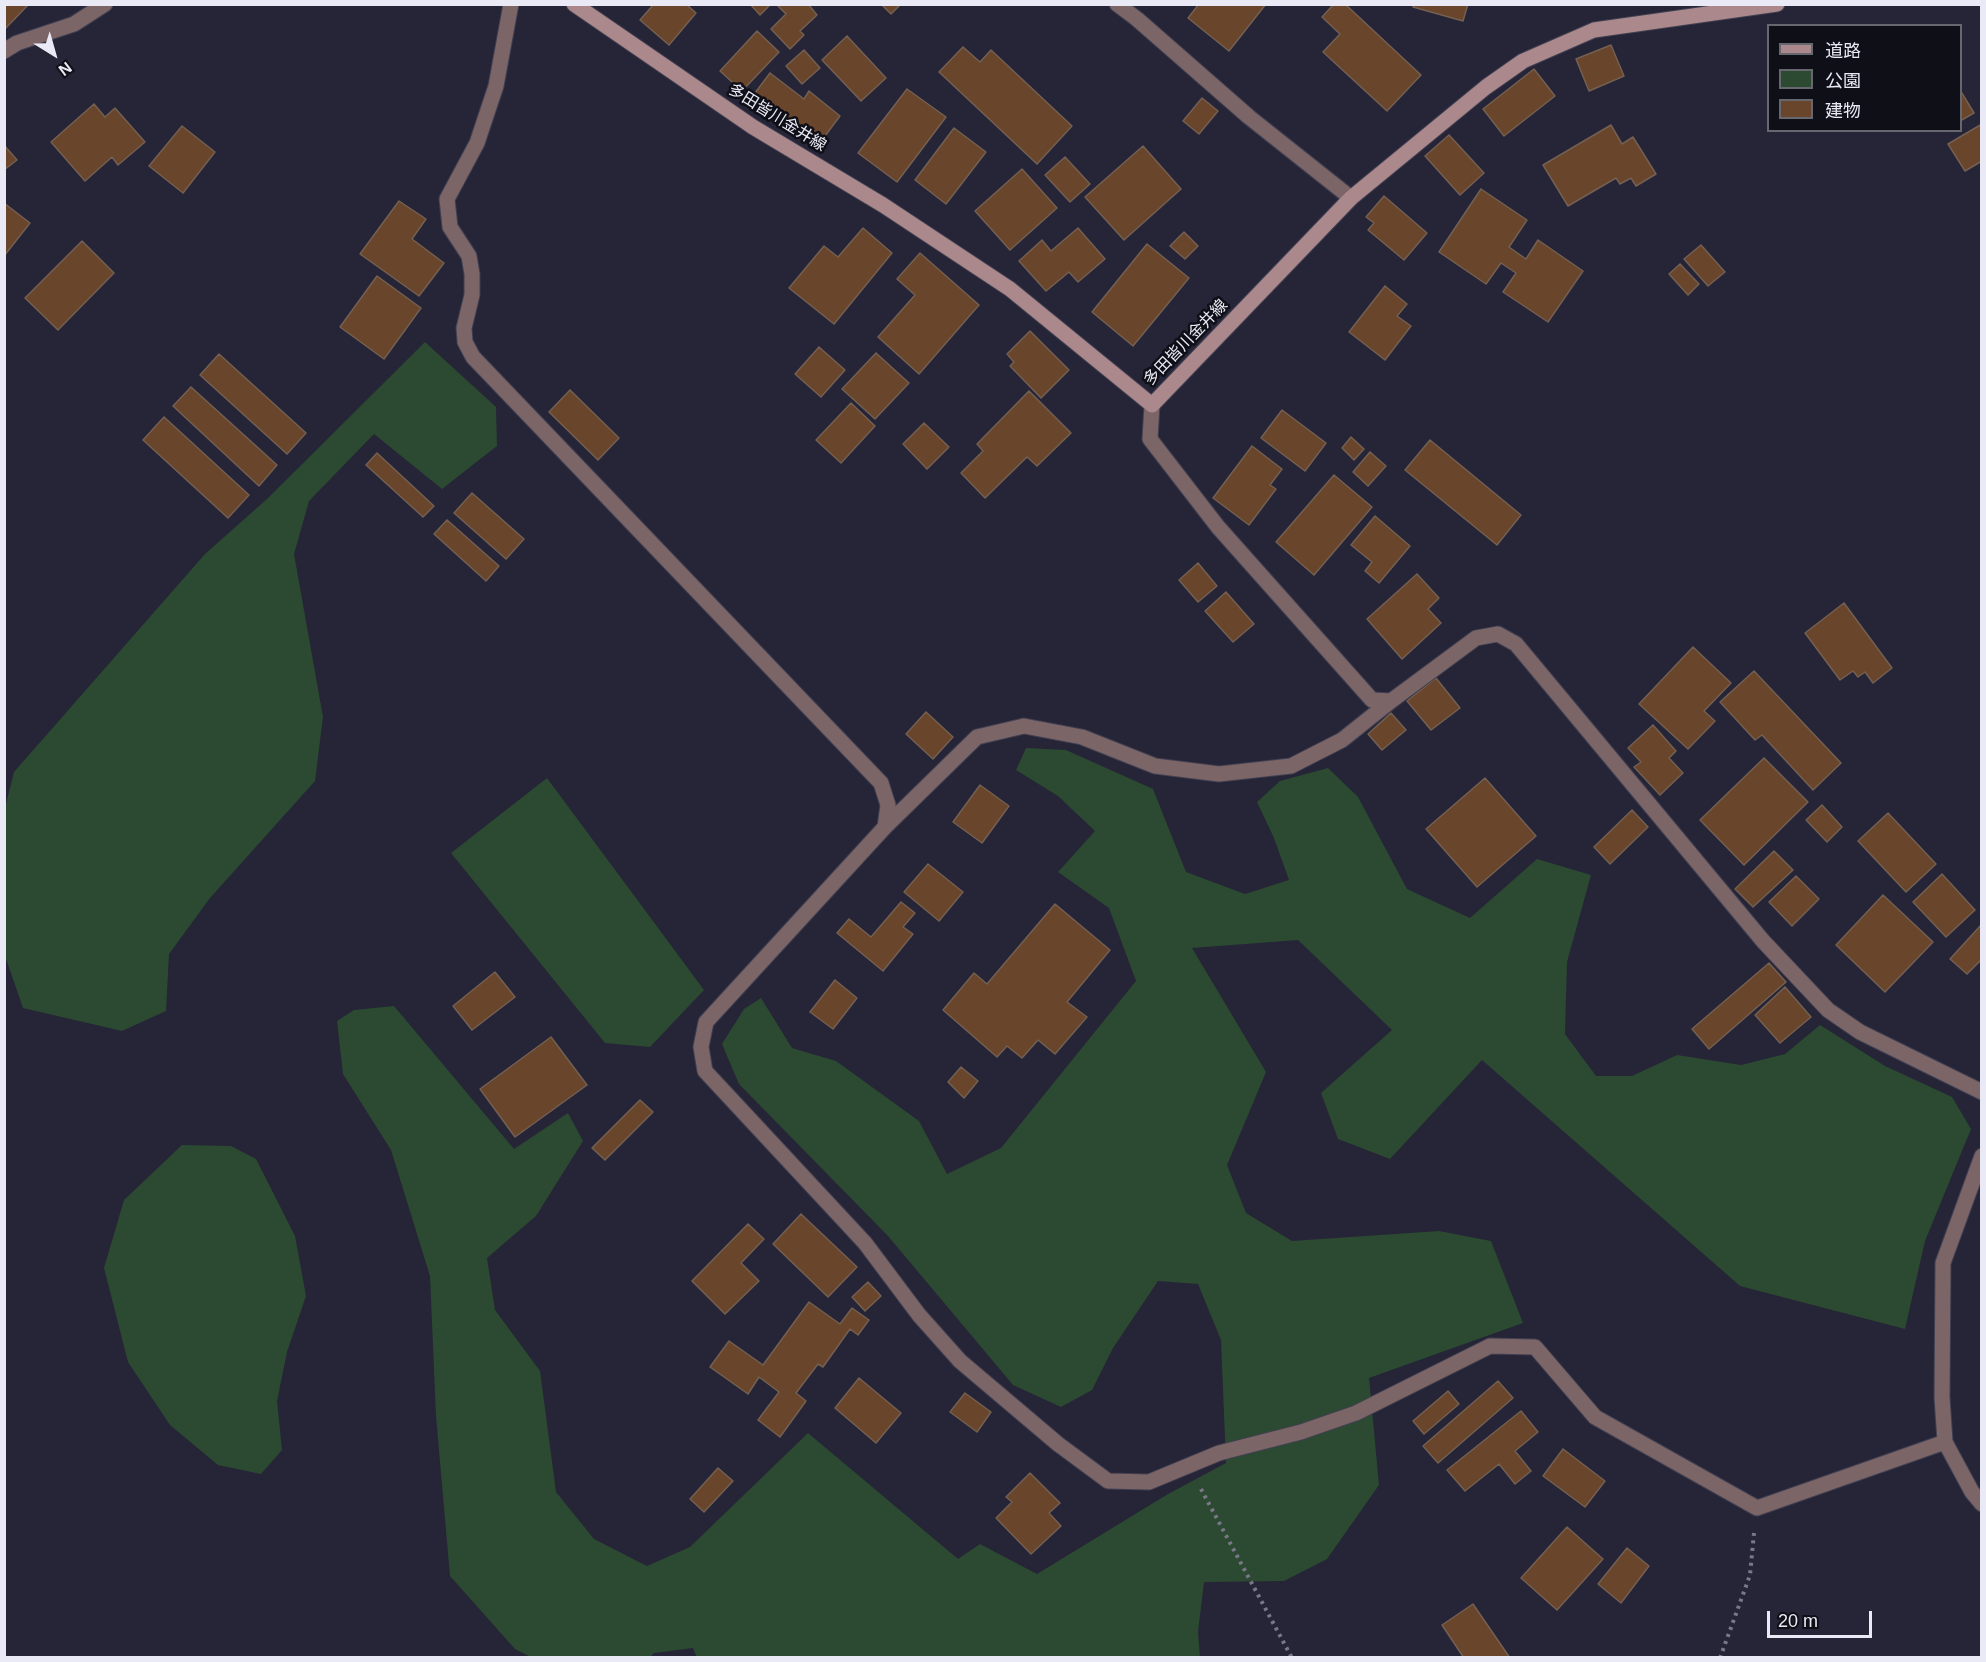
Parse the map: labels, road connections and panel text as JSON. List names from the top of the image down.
{
  "streets": {
    "main road": ["多田皆川金井線"]
  },
  "legend": ["道路", "公園", "建物"],
  "scale_bar": "20 m",
  "north": "bottom right"
}
